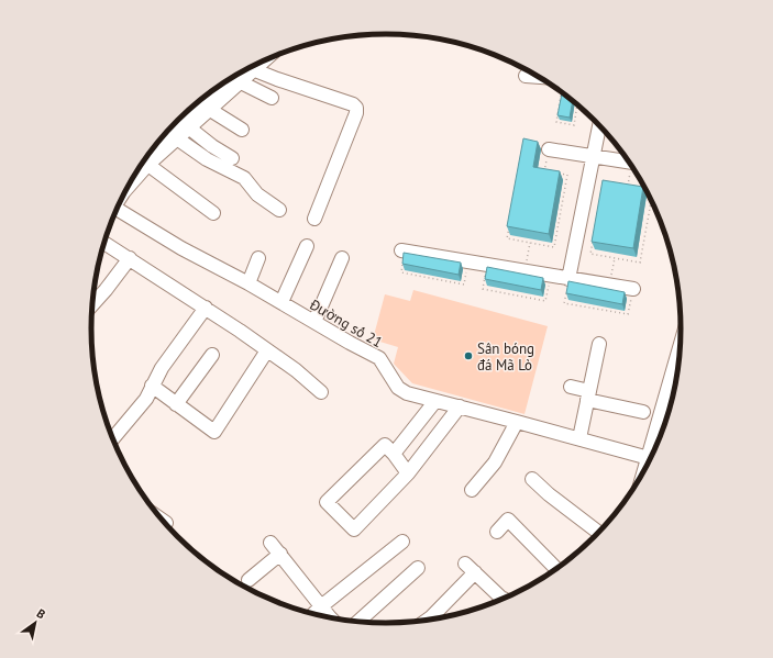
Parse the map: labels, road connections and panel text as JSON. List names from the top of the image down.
{
  "streets": {
    "street": ["Đường số 21"]
  },
  "places": ["Sân bóng đá Mã Lò"],
  "north": "top right"
}
